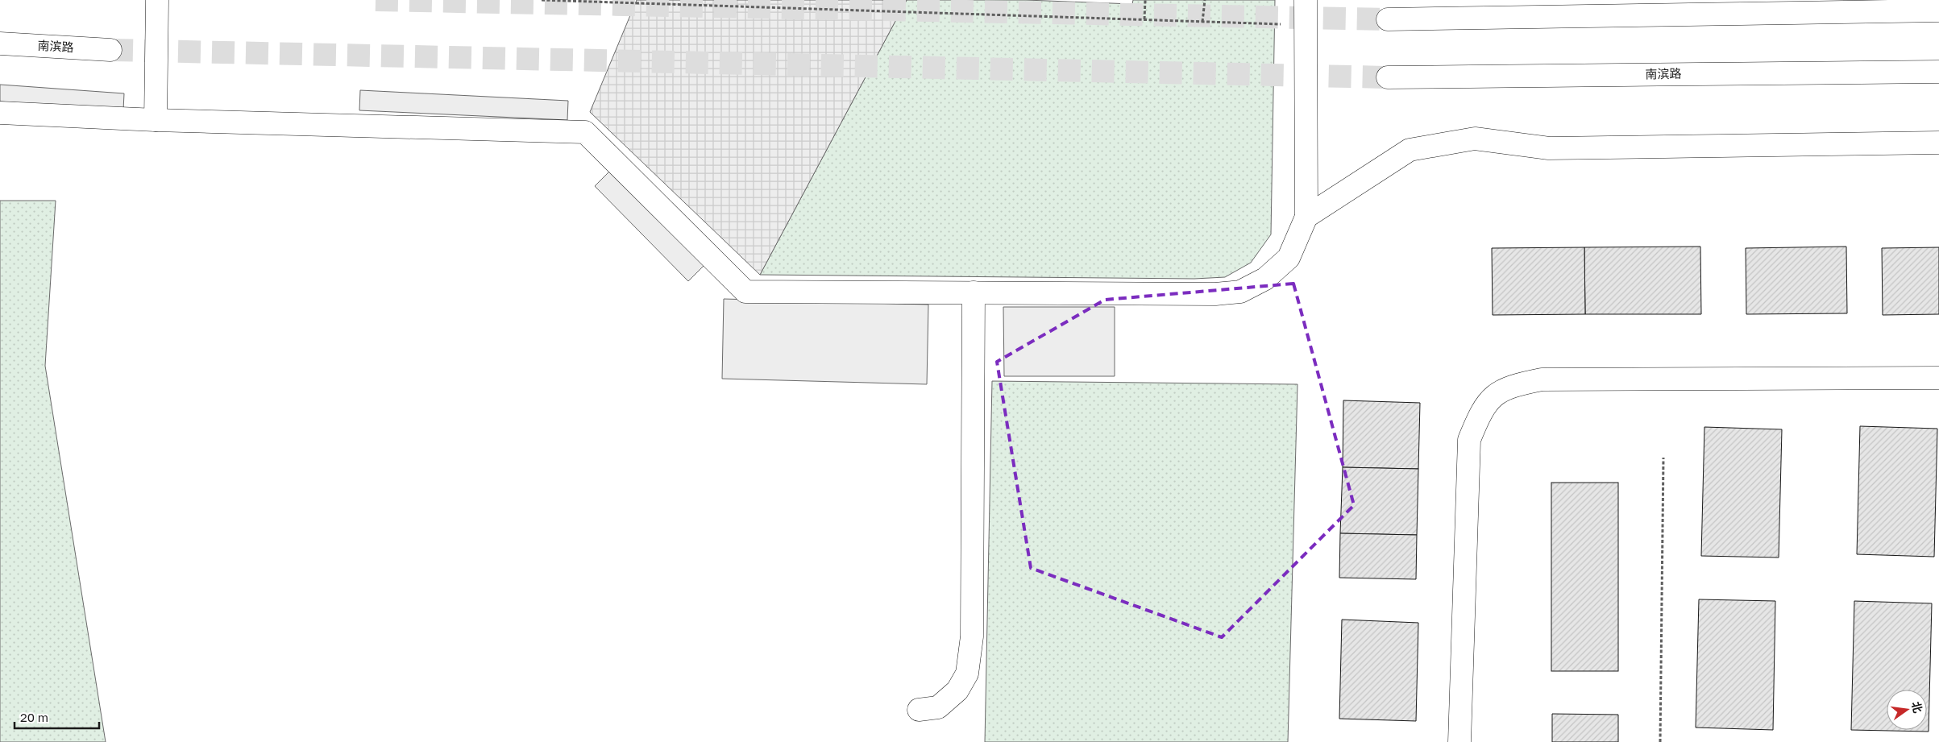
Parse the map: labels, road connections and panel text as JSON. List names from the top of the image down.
{
  "streets": {
    "main road": ["南滨路"]
  },
  "scale_bar": "20 m",
  "north": "right"
}
